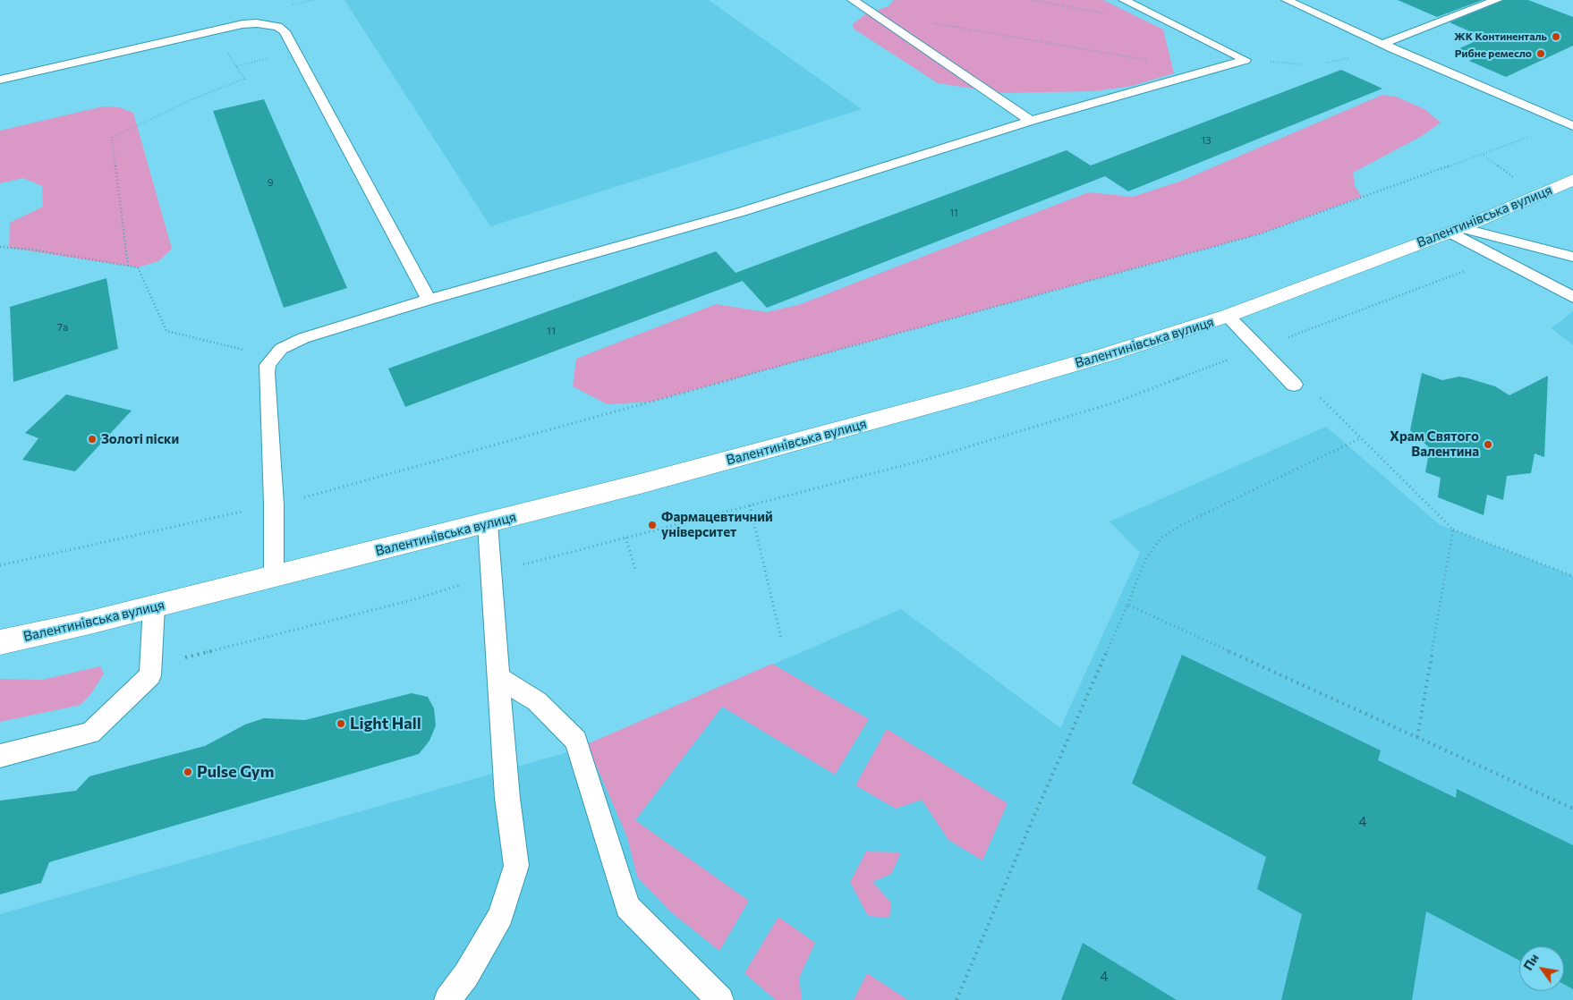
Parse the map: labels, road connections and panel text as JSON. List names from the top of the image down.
{
  "streets": {
    "street": ["Валентинівська вулиця"]
  },
  "places": [
    "ЖК Континенталь",
    "Рибне ремесло",
    "Золоті піски",
    "Храм Святого Валентина",
    "Фармацевтичний університет",
    "Light Hall",
    "Pulse Gym"
  ],
  "house_numbers": [
    "13",
    "9",
    "11",
    "7а",
    "11",
    "4",
    "4"
  ],
  "north": "top left"
}
